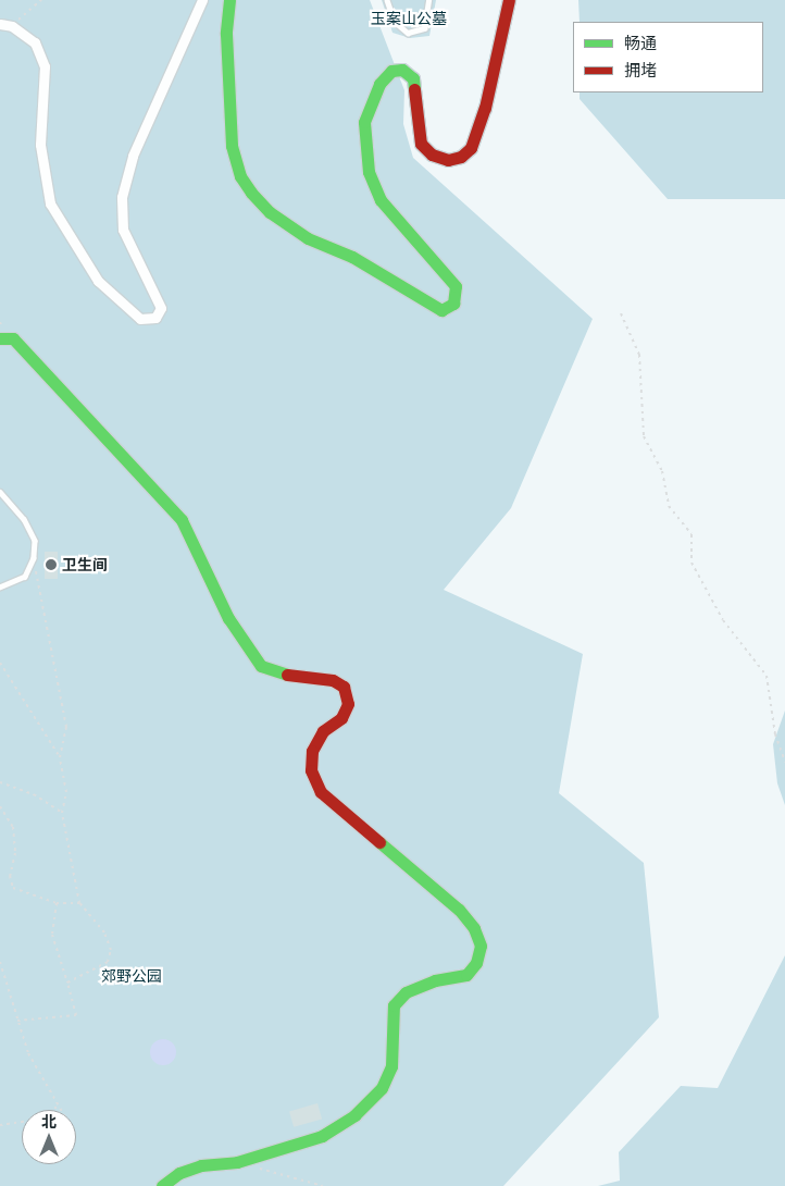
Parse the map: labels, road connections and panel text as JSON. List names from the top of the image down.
{
  "parks": ["玉案山公墓", "郊野公园"],
  "places": ["卫生间"],
  "legend": ["畅通", "拥堵"],
  "north": "top"
}
